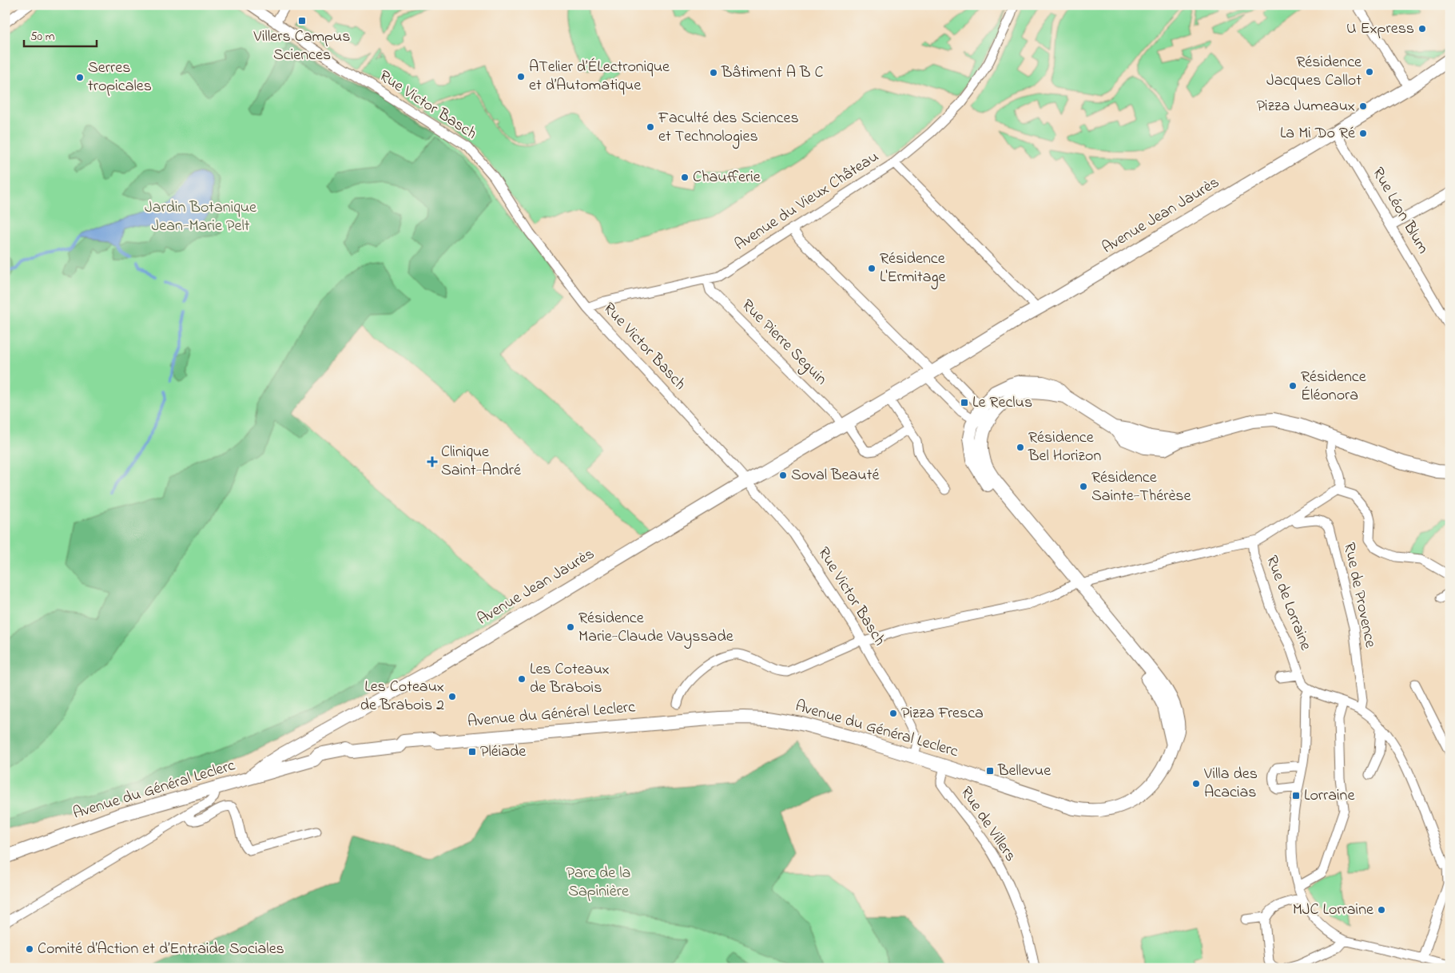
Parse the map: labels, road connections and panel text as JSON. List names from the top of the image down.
{
  "streets": {
    "main road": ["Avenue Jean Jaurès", "Avenue du Général Leclerc"],
    "street": [
      "Rue Victor Basch",
      "Avenue du Vieux Château",
      "Rue Léon Blum",
      "Rue Pierre Seguin",
      "Rue de Provence",
      "Rue de Lorraine",
      "Rue de Villers"
    ]
  },
  "crossings": [
    ["Rue Victor Basch", "Avenue du Vieux Château"],
    ["Rue Victor Basch", "Avenue Jean Jaurès"],
    ["Rue Victor Basch", "Avenue du Général Leclerc"],
    ["Avenue du Vieux Château", "Avenue Jean Jaurès"],
    ["Avenue du Vieux Château", "Rue Pierre Seguin"],
    ["Rue Léon Blum", "Avenue Jean Jaurès"],
    ["Avenue Jean Jaurès", "Rue Pierre Seguin"],
    ["Avenue Jean Jaurès", "Avenue du Général Leclerc"],
    ["Avenue du Général Leclerc", "Rue de Villers"]
  ],
  "parks": ["Jardin Botanique Jean-Marie Pelt", "Parc de la Sapinière"],
  "places": {
    "transit": [
      "Villers Campus Sciences",
      "Le Reclus",
      "Pléiade",
      "Bellevue",
      "Lorraine"
    ],
    "other": [
      "U Express",
      "Résidence Jacques Callot",
      "Bâtiment A B C",
      "ATelier d’ÉLectronique et d’Automatique",
      "Serres tropicales",
      "Pizza Jumeaux",
      "Faculté des Sciences et Technologies",
      "La Mi Do Ré",
      "Chaufferie",
      "Résidence L'Ermitage",
      "Résidence Éléonora",
      "Résidence Bel Horizon",
      "Soval Beauté",
      "Résidence Sainte-Thérèse",
      "Résidence Marie-Claude Vayssade",
      "Les Coteaux de Brabois",
      "Les Coteaux de Brabois 2",
      "Pizza Fresca",
      "Villa des Acacias",
      "MJC Lorraine",
      "Comité d’Action et d’Entraide Sociales"
    ],
    "health": ["Clinique Saint-André"]
  },
  "scale_bar": "50 m"
}
